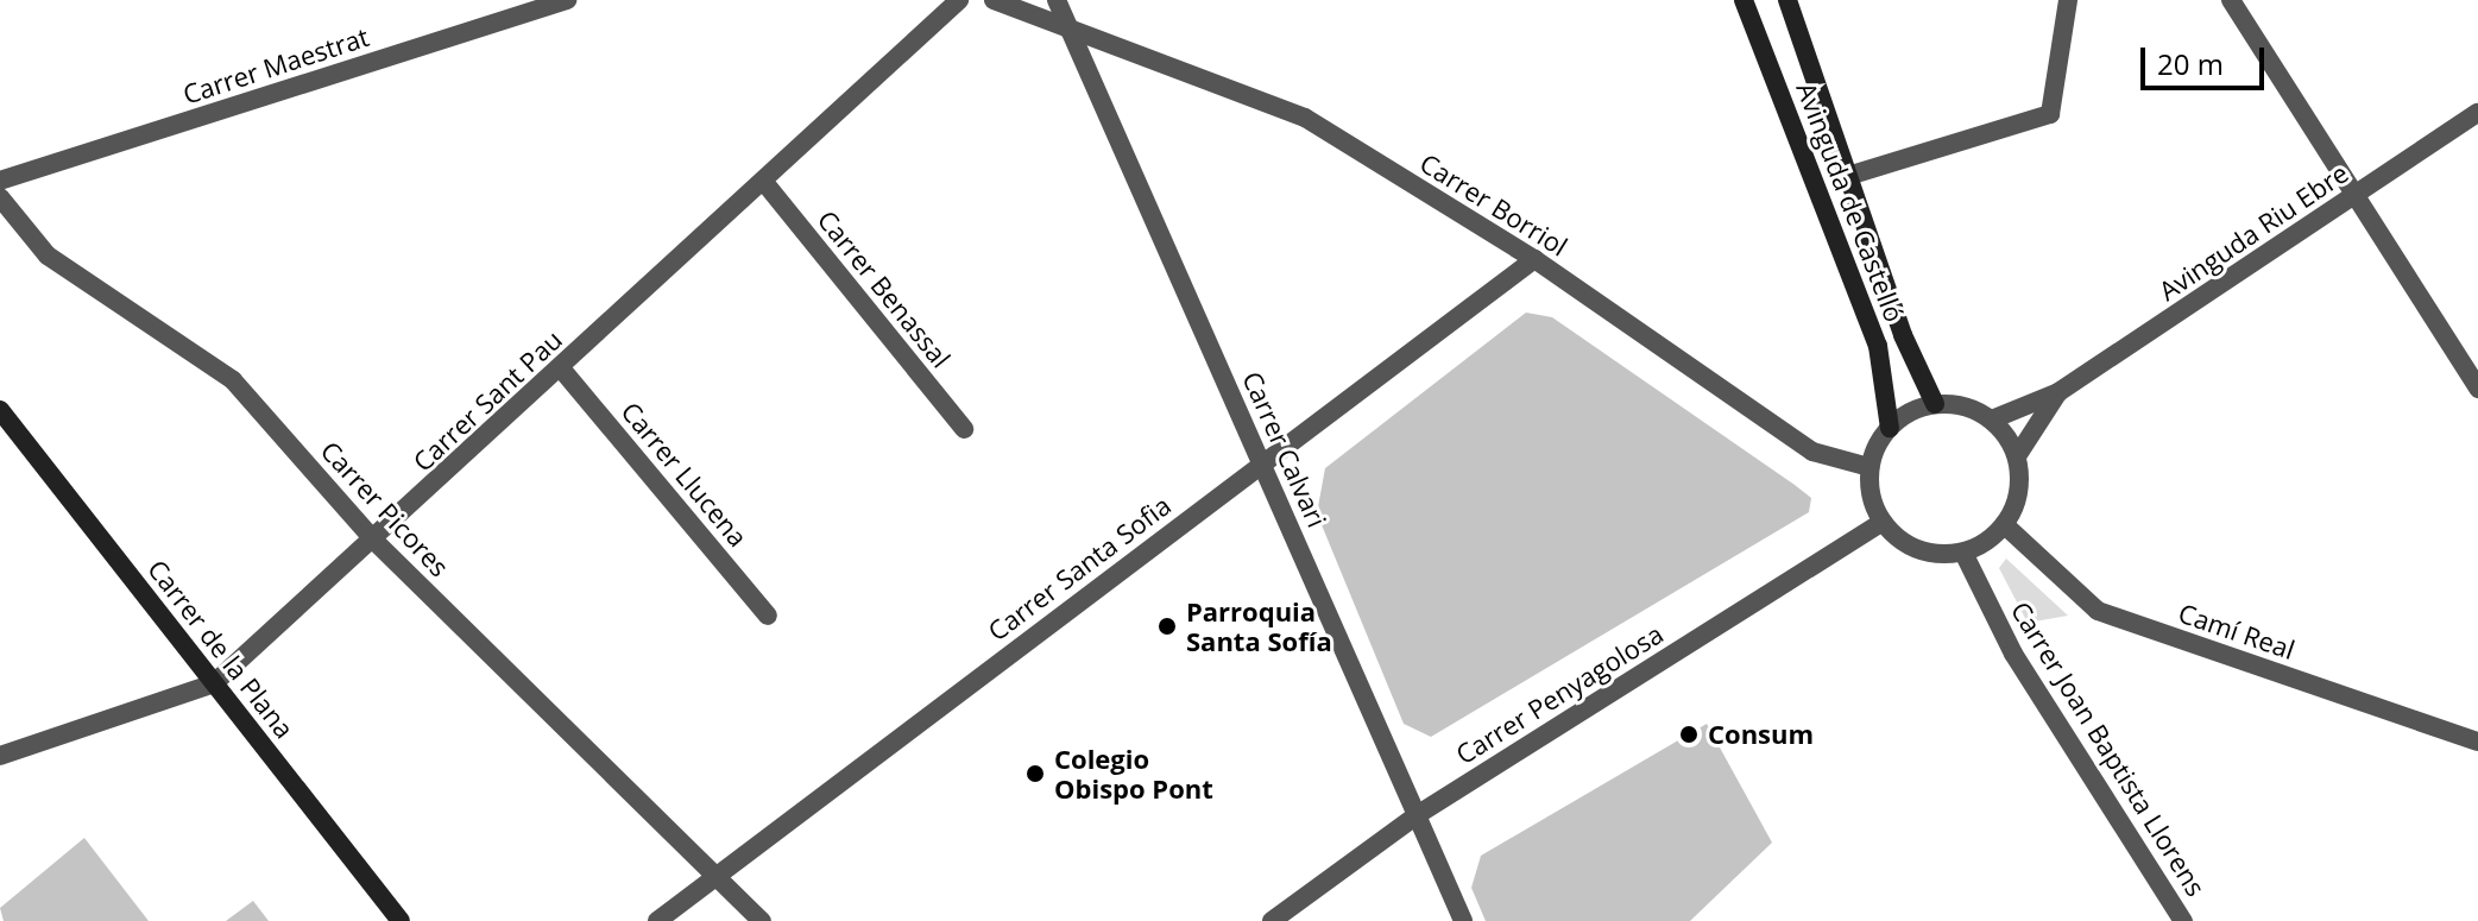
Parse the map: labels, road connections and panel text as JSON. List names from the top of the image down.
{
  "streets": {
    "main road": ["Avinguda de Castelló", "Carrer de la Plana"],
    "street": [
      "Carrer Maestrat",
      "Carrer Borriol",
      "Avinguda Riu Ebre",
      "Carrer Benassal",
      "Carrer Sant Pau",
      "Carrer Calvari",
      "Carrer Llucena",
      "Carrer Picores",
      "Carrer Santa Sofia",
      "Camí Real",
      "Carrer Penyagolosa",
      "Carrer Joan Baptista Llorens"
    ]
  },
  "crossings": [
    ["Avinguda de Castelló", "Carrer Borriol"],
    ["Avinguda de Castelló", "Avinguda Riu Ebre"],
    ["Avinguda de Castelló", "Camí Real"],
    ["Avinguda de Castelló", "Carrer Penyagolosa"],
    ["Avinguda de Castelló", "Carrer Joan Baptista Llorens"],
    ["Carrer Borriol", "Avinguda Riu Ebre"],
    ["Carrer Borriol", "Carrer Calvari"],
    ["Carrer Borriol", "Carrer Santa Sofia"],
    ["Carrer Borriol", "Camí Real"],
    ["Carrer Borriol", "Carrer Penyagolosa"],
    ["Carrer Borriol", "Carrer Joan Baptista Llorens"],
    ["Avinguda Riu Ebre", "Camí Real"],
    ["Avinguda Riu Ebre", "Carrer Penyagolosa"],
    ["Avinguda Riu Ebre", "Carrer Joan Baptista Llorens"],
    ["Carrer Benassal", "Carrer Sant Pau"],
    ["Carrer Sant Pau", "Carrer Llucena"],
    ["Carrer Sant Pau", "Carrer Picores"],
    ["Carrer Sant Pau", "Carrer de la Plana"],
    ["Carrer Calvari", "Carrer Santa Sofia"],
    ["Carrer Calvari", "Carrer Penyagolosa"],
    ["Carrer Picores", "Carrer Santa Sofia"],
    ["Camí Real", "Carrer Penyagolosa"],
    ["Camí Real", "Carrer Joan Baptista Llorens"],
    ["Carrer Penyagolosa", "Carrer Joan Baptista Llorens"]
  ],
  "places": ["Parroquia Santa Sofía", "Consum", "Colegio Obispo Pont"],
  "scale_bar": "20 m"
}
